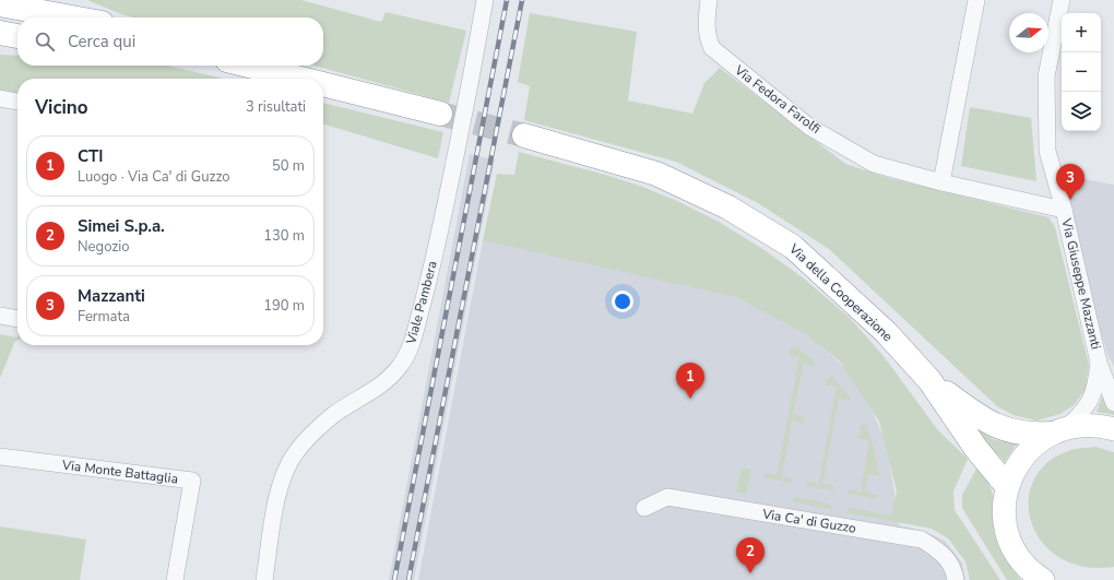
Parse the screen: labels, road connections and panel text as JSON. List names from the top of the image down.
{
  "streets": {
    "highway": ["Via della Cooperazione"],
    "street": [
      "Via Fedora Farolfi",
      "Via Giuseppe Mazzanti",
      "Viale Pambera",
      "Via Monte Battaglia",
      "Via Ca' di Guzzo"
    ]
  },
  "crossings": [
    ["Via Fedora Farolfi", "Via Giuseppe Mazzanti"],
    ["Via Giuseppe Mazzanti", "Via della Cooperazione"]
  ],
  "north": "right",
  "page": {
    "map_buttons": ["+", "−"],
    "search": "Cerca qui",
    "heading": ["Vicino", "3 risultati"],
    "list": [
      {
        "mark": "1",
        "name": "CTI",
        "note": "Luogo · Via Ca' di Guzzo",
        "value": "50 m"
      },
      {
        "mark": "2",
        "name": "Simei S.p.a.",
        "note": "Negozio",
        "value": "130 m"
      },
      {
        "mark": "3",
        "name": "Mazzanti",
        "note": "Fermata",
        "value": "190 m"
      }
    ],
    "pins": ["3", "1", "2"]
  }
}
